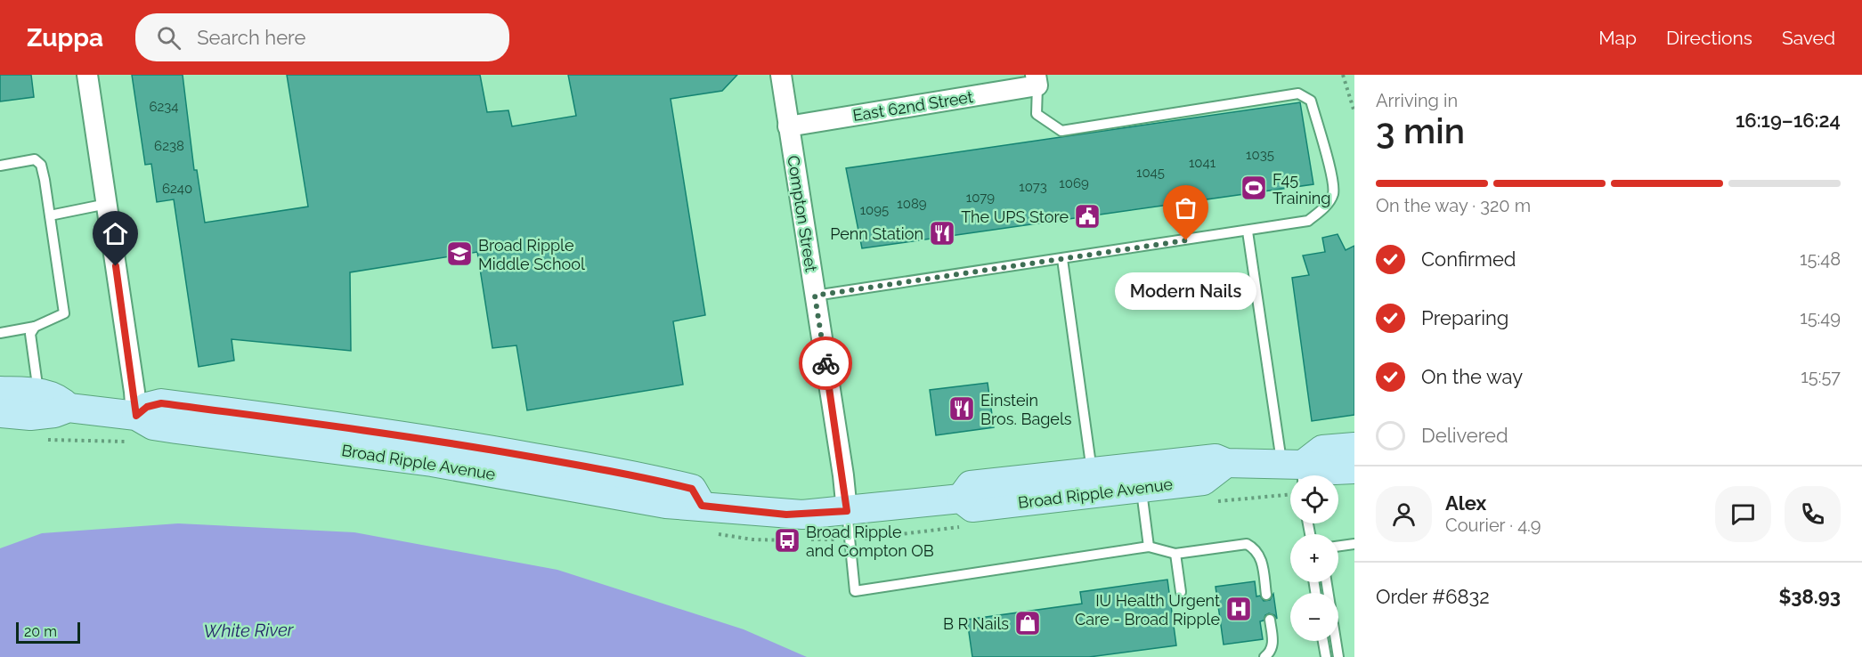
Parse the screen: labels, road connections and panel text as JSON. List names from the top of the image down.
{
  "streets": {
    "street": ["East 62nd Street", "Compton Street", "Broad Ripple Avenue"]
  },
  "crossings": [
    ["East 62nd Street", "Compton Street"],
    ["Compton Street", "Broad Ripple Avenue"]
  ],
  "water": ["White River"],
  "places": {
    "sports": ["F45 Training"],
    "public building": ["The UPS Store"],
    "restaurant": ["Penn Station", "Einstein Bros. Bagels"],
    "other": ["Modern Nails"],
    "school or university": ["Broad Ripple Middle School"],
    "bus stop": ["Broad Ripple and Compton OB"],
    "hospital": ["IU Health Urgent Care - Broad Ripple"],
    "shop": ["B R Nails"]
  },
  "house_numbers": [
    "6234",
    "6238",
    "1035",
    "1041",
    "1045",
    "1069",
    "1073",
    "6240",
    "1079",
    "1089",
    "1095"
  ],
  "scale_bar": "20 m",
  "page": {
    "header": "Zuppa",
    "search": "Search here",
    "nav": ["Map", "Directions", "Saved"],
    "heading": ["3 min", "Arriving in", "16:19–16:24"],
    "panel": [
      "Alex",
      "Courier · 4.9",
      "Order #6832",
      "$38.93"
    ],
    "bar": "On the way · 320 m",
    "list": [
      ["Confirmed", "15:48"],
      ["Preparing", "15:49"],
      ["On the way", "15:57"],
      "Delivered"
    ],
    "bubble": "Modern Nails",
    "map_buttons": ["+", "−"],
    "scale": "20 m"
  }
}
